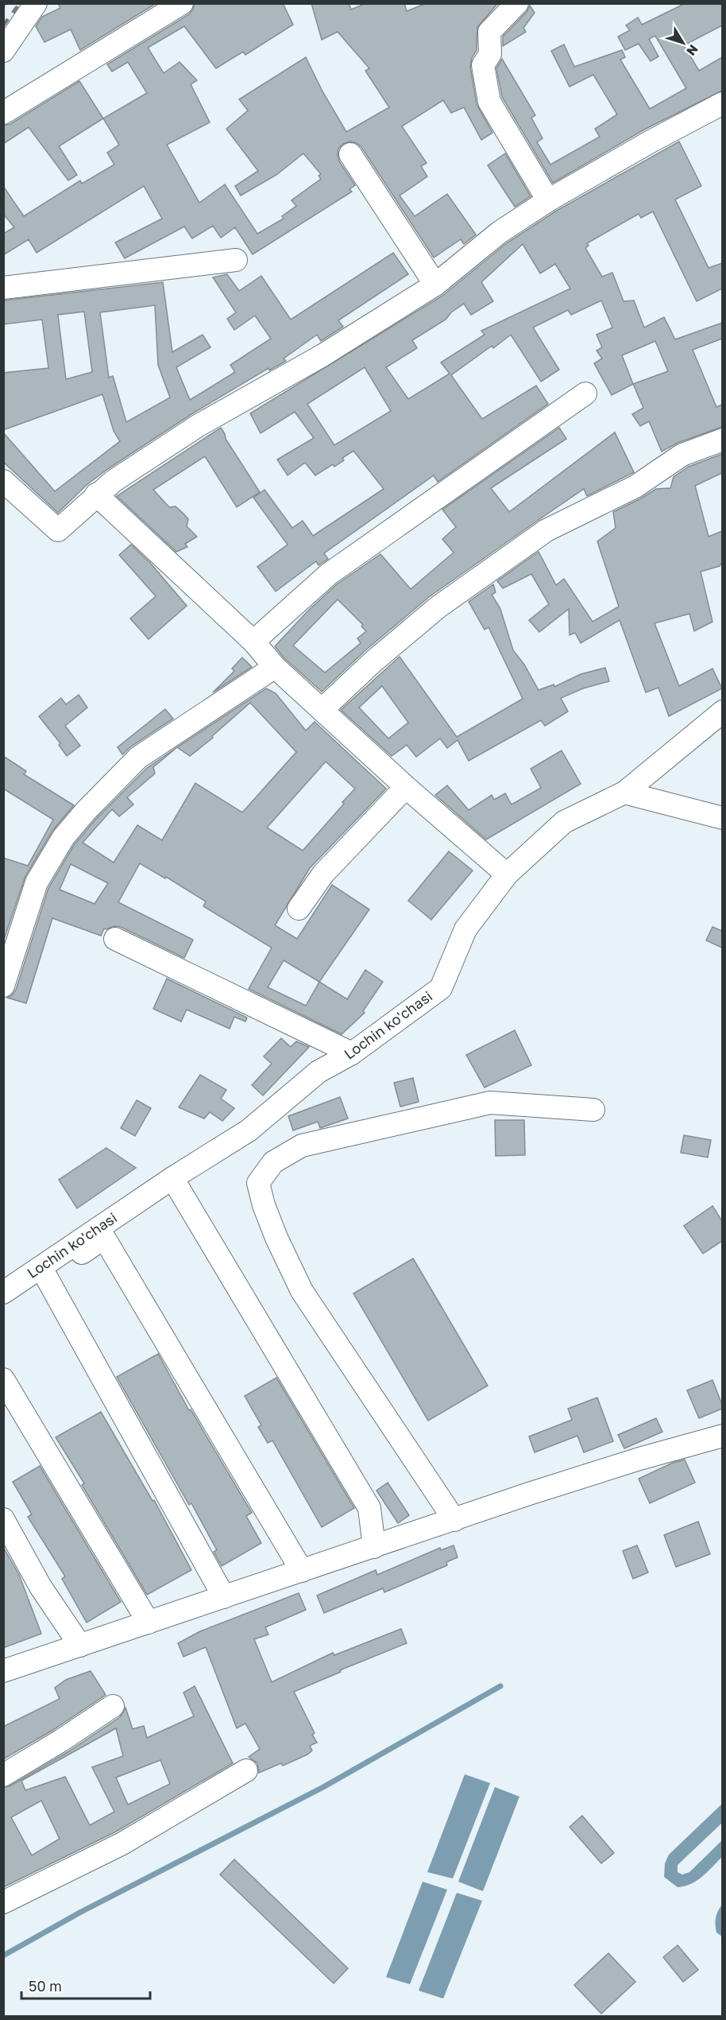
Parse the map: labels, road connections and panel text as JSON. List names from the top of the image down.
{
  "streets": {
    "street": ["Lochin ko'chasi"]
  },
  "scale_bar": "50 m",
  "north": "bottom right"
}
